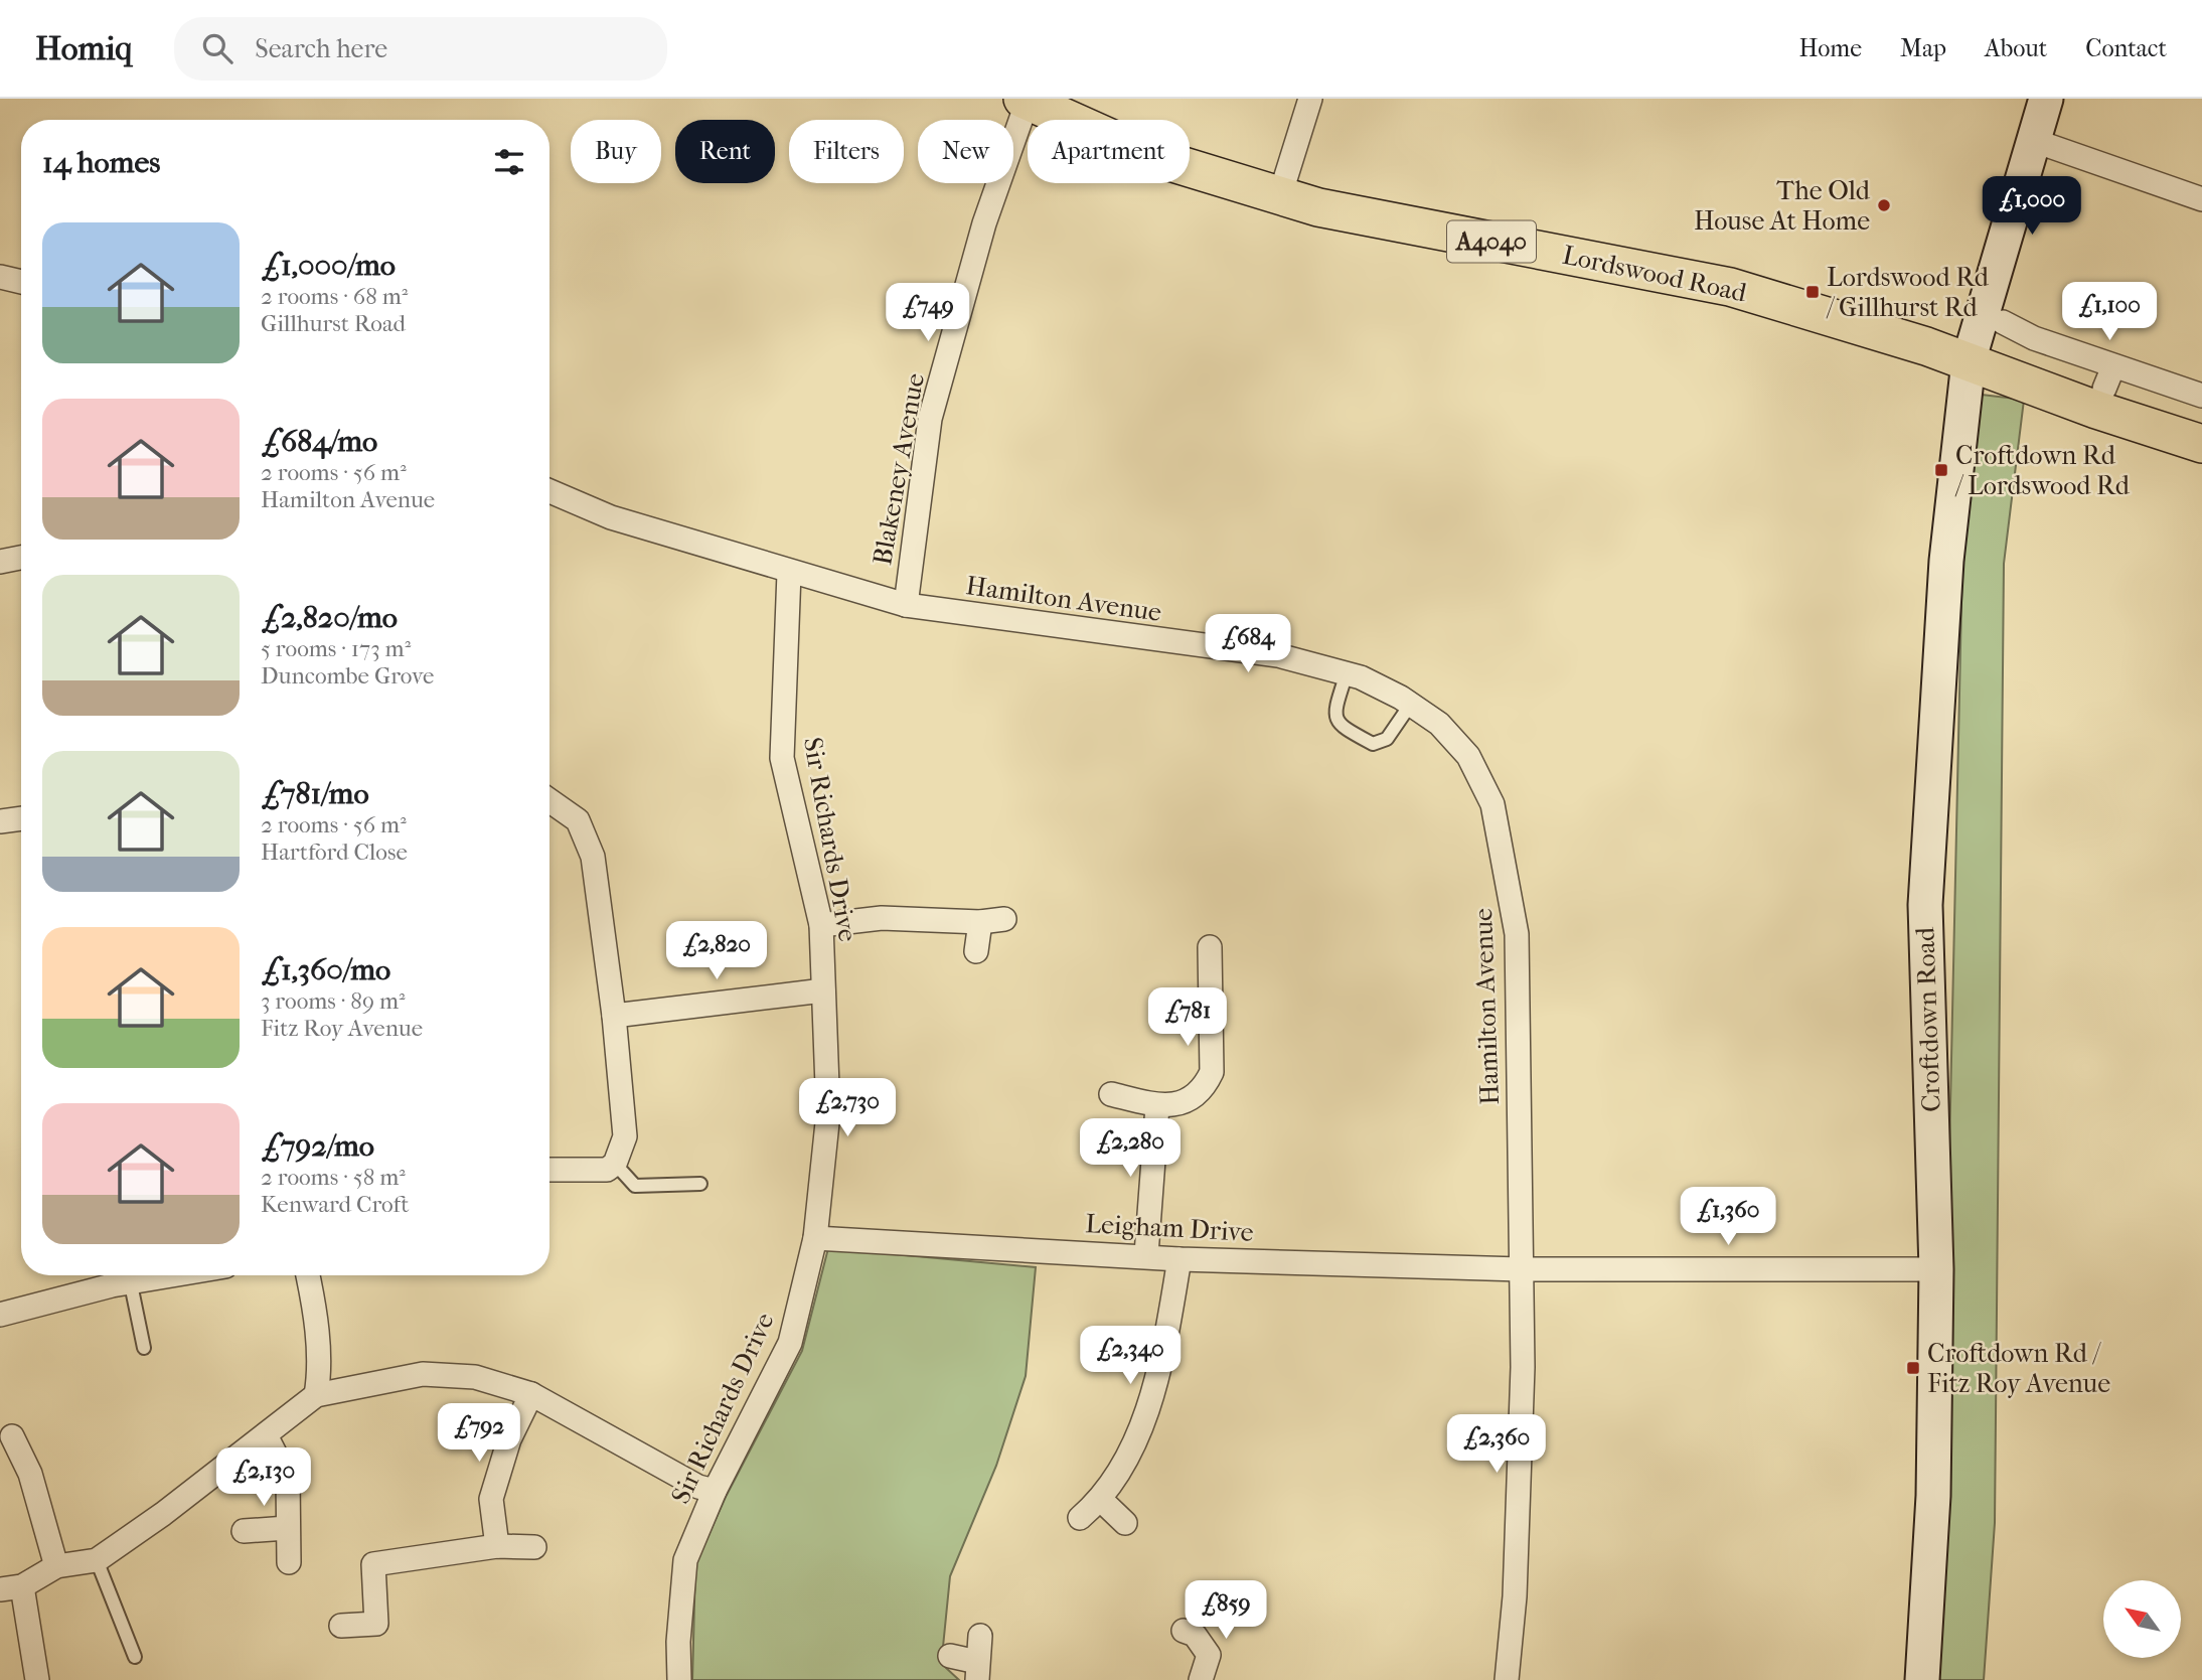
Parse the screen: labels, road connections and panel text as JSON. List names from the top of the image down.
{
  "streets": {
    "main road": ["A4040", "Lordswood Road"],
    "street": [
      "Blakeney Avenue",
      "Hamilton Avenue",
      "Sir Richards Drive",
      "Croftdown Road",
      "Leigham Drive"
    ]
  },
  "crossings": [
    ["Lordswood Road", "Blakeney Avenue"],
    ["Lordswood Road", "Croftdown Road"],
    ["Blakeney Avenue", "Hamilton Avenue"],
    ["Hamilton Avenue", "Sir Richards Drive"],
    ["Hamilton Avenue", "Leigham Drive"],
    ["Sir Richards Drive", "Leigham Drive"],
    ["Croftdown Road", "Leigham Drive"]
  ],
  "places": {
    "other": ["The Old House At Home"],
    "transit": ["Lordswood Rd / Gillhurst Rd", "Croftdown Rd / Lordswood Rd", "Croftdown Rd / Fitz Roy Avenue"]
  },
  "north": "top left",
  "page": {
    "header": "Homiq",
    "search": "Search here",
    "nav": [
      "Home",
      "Map",
      "About",
      "Contact"
    ],
    "chip": [
      "Buy",
      "Rent",
      "Filters",
      "New",
      "Apartment"
    ],
    "heading": "14 homes",
    "price": [
      "£1,000",
      "£1,100",
      "£749",
      "£684",
      "£2,820",
      "£781",
      "£2,730",
      "£2,280",
      "£1,360",
      "£2,340",
      "£792",
      "£2,360",
      "£2,130",
      "£859"
    ],
    "list": [
      {
        "name": "£1,000/mo",
        "note": "2 rooms · 68 m² · Gillhurst Road"
      },
      {
        "name": "£684/mo",
        "note": "2 rooms · 56 m² · Hamilton Avenue"
      },
      {
        "name": "£2,820/mo",
        "note": "5 rooms · 173 m² · Duncombe Grove"
      },
      {
        "name": "£781/mo",
        "note": "2 rooms · 56 m² · Hartford Close"
      },
      {
        "name": "£1,360/mo",
        "note": "3 rooms · 89 m² · Fitz Roy Avenue"
      },
      {
        "name": "£792/mo",
        "note": "2 rooms · 58 m² · Kenward Croft"
      }
    ]
  }
}
